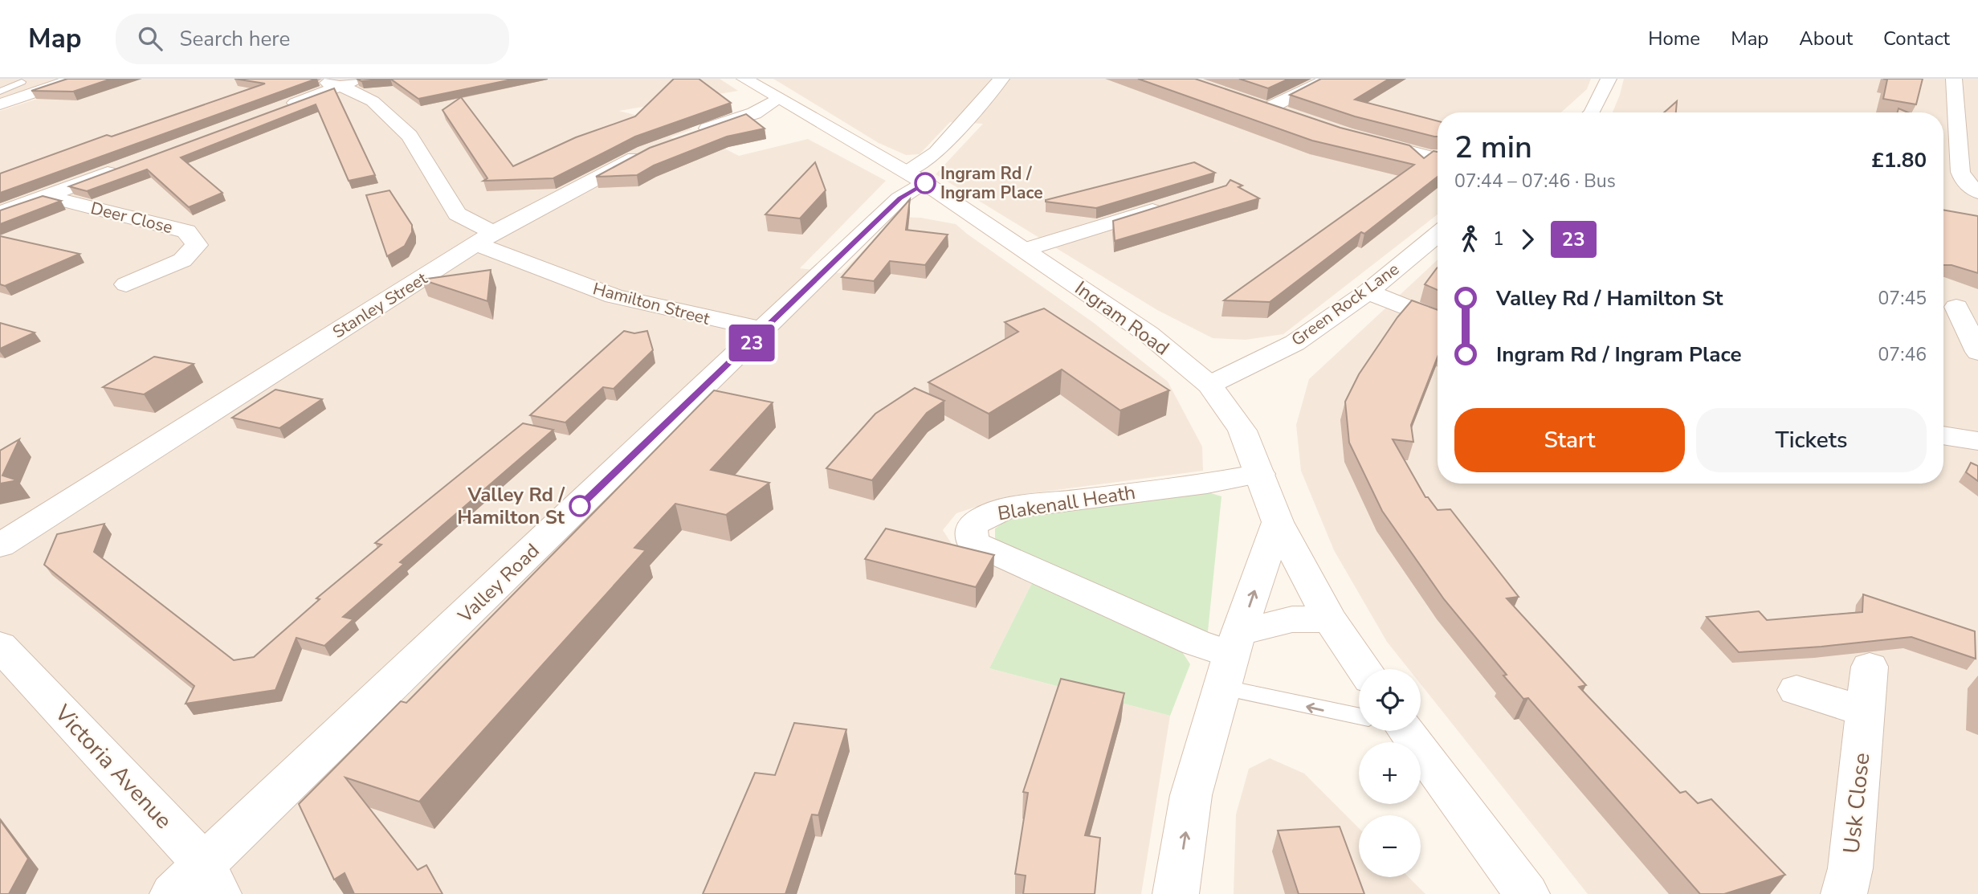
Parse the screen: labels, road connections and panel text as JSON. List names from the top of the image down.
{
  "streets": {
    "street": [
      "Deer Close",
      "Hamilton Street",
      "Green Rock Lane",
      "Stanley Street",
      "Ingram Road",
      "Blakenall Heath",
      "Valley Road",
      "Victoria Avenue",
      "Usk Close"
    ]
  },
  "crossings": [
    ["Hamilton Street", "Stanley Street"],
    ["Hamilton Street", "Valley Road"],
    ["Green Rock Lane", "Ingram Road"],
    ["Ingram Road", "Blakenall Heath"],
    ["Ingram Road", "Valley Road"],
    ["Valley Road", "Victoria Avenue"]
  ],
  "places": ["Ingram Rd / Ingram Place", "Valley Rd / Hamilton St"],
  "lines": ["bus line 23"],
  "page": {
    "header": "Map",
    "search": "Search here",
    "nav": [
      "Home",
      "Map",
      "About",
      "Contact"
    ],
    "on_map": "23",
    "heading": ["2 min", "07:44 – 07:46 · Bus", "£1.80"],
    "legs": ["1", "23"],
    "list": [
      {
        "name": "Valley Rd / Hamilton St",
        "value": "07:45"
      },
      {
        "name": "Ingram Rd / Ingram Place",
        "value": "07:46"
      }
    ],
    "buttons": ["Start", "Tickets"],
    "map_buttons": ["+", "−"]
  }
}
